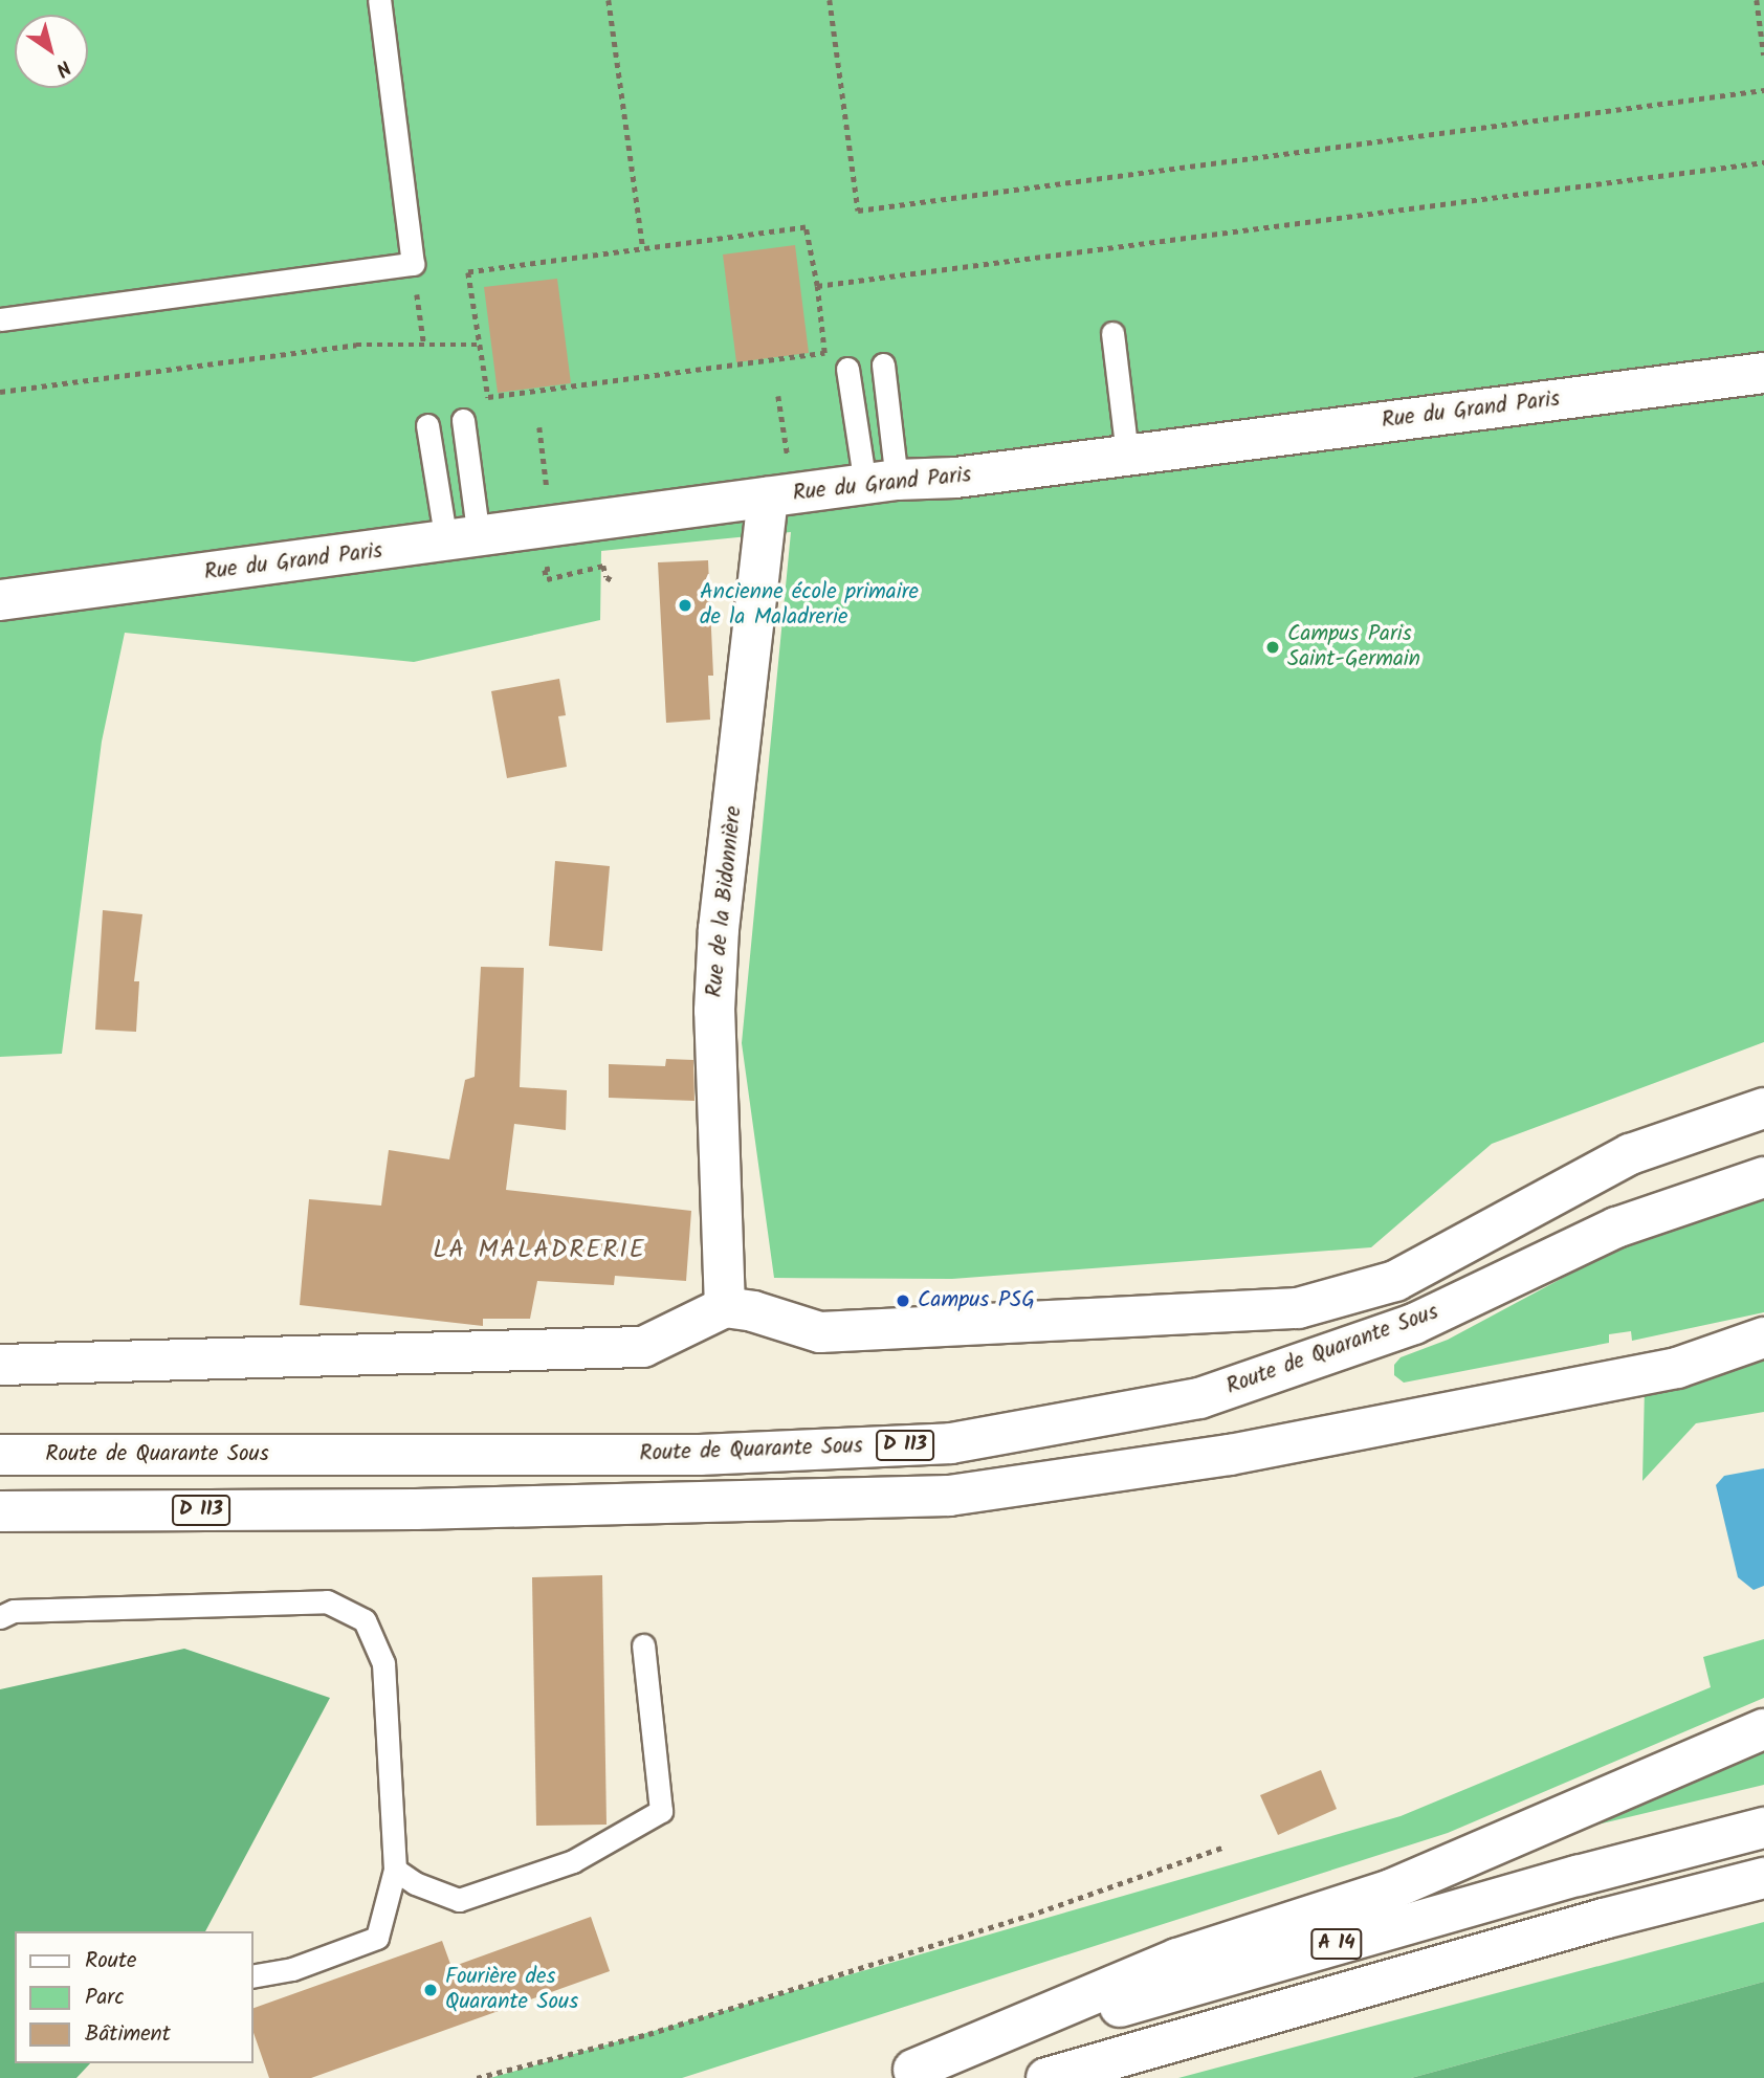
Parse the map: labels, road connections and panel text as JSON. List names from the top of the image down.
{
  "streets": {
    "main road": [
      "Rue du Grand Paris",
      "Rue de la Bidonnière",
      "Route de Quarante Sous",
      "D 113",
      "A 14"
    ]
  },
  "crossings": [
    ["Rue du Grand Paris", "Rue de la Bidonnière"]
  ],
  "districts": ["LA MALADRERIE"],
  "places": [
    "Ancienne école primaire de la Maladrerie",
    "Campus Paris Saint-Germain",
    "Campus PSG",
    "Fourière des Quarante Sous"
  ],
  "legend": ["Route", "Parc", "Bâtiment"],
  "north": "bottom right"
}
